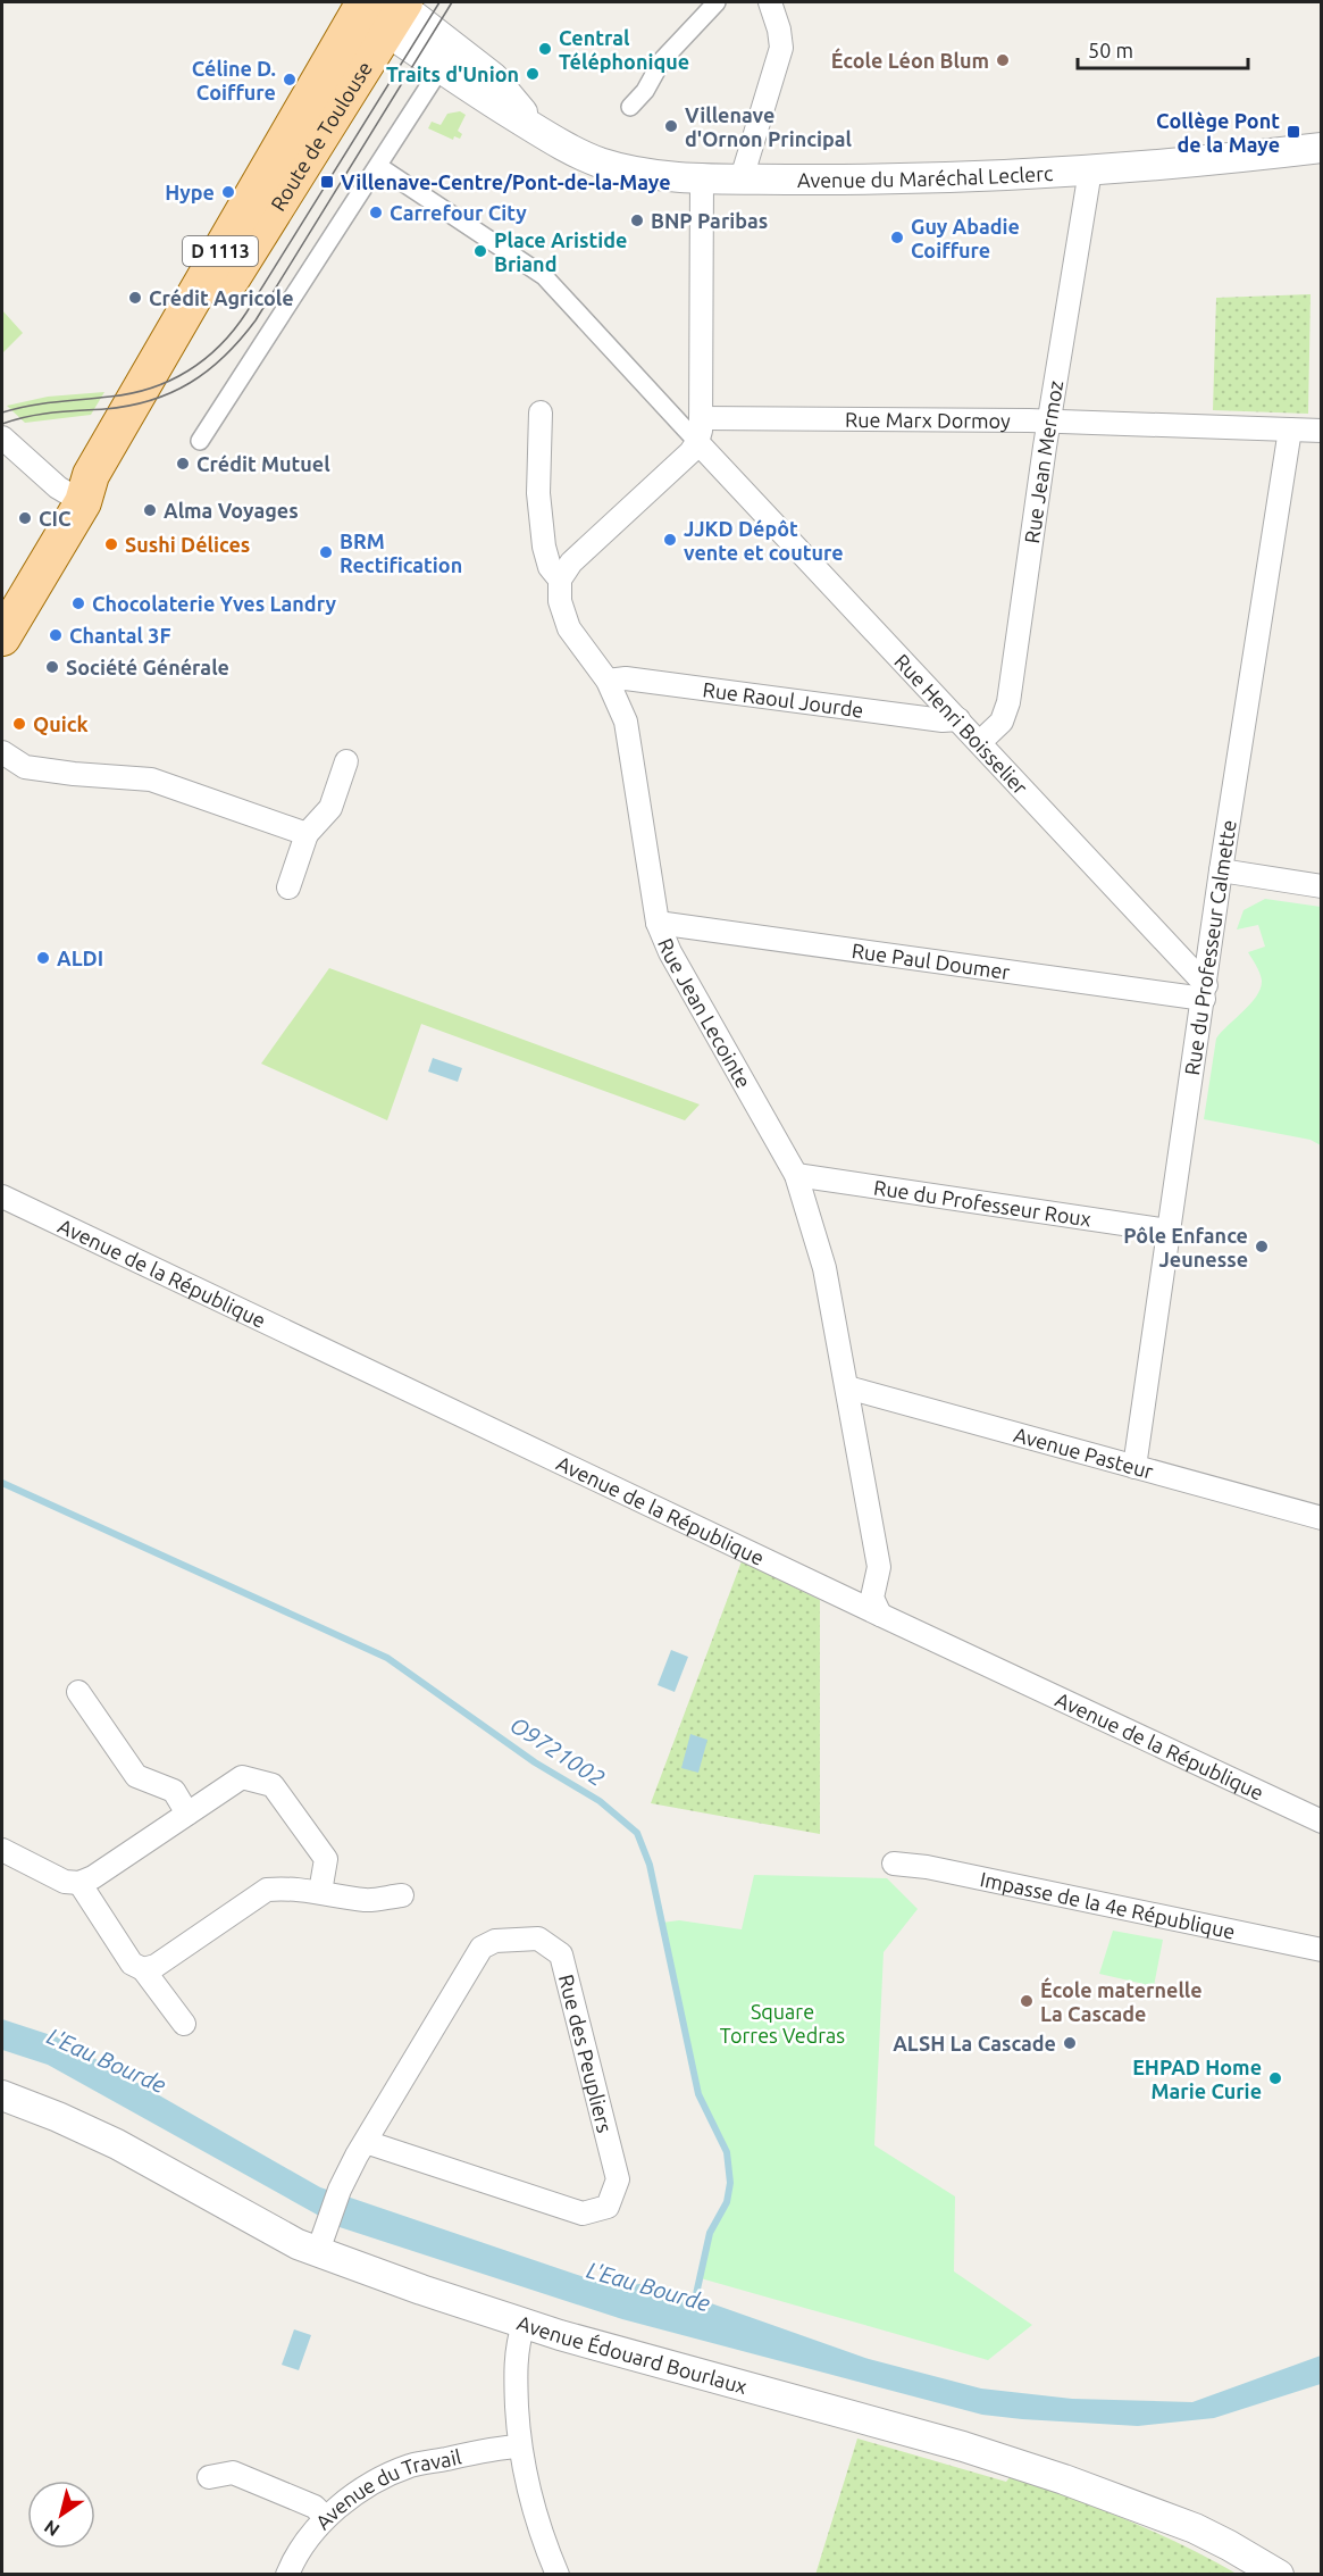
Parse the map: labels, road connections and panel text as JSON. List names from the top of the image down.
{
  "streets": {
    "main road": ["Route de Toulouse", "D 1113"],
    "street": [
      "Avenue du Maréchal Leclerc",
      "Rue Marx Dormoy",
      "Rue Jean Mermoz",
      "Rue Raoul Jourde",
      "Rue Henri Boisselier",
      "Rue du Professeur Calmette",
      "Rue Paul Doumer",
      "Rue Jean Lecointe",
      "Rue du Professeur Roux",
      "Avenue de la République",
      "Avenue Pasteur",
      "Impasse de la 4e République",
      "Rue des Peupliers",
      "Avenue Édouard Bourlaux",
      "Avenue du Travail"
    ]
  },
  "crossings": [
    ["Route de Toulouse", "Avenue du Maréchal Leclerc"],
    ["Avenue du Maréchal Leclerc", "Rue Jean Mermoz"],
    ["Rue Marx Dormoy", "Rue Jean Mermoz"],
    ["Rue Marx Dormoy", "Rue du Professeur Calmette"],
    ["Rue Jean Mermoz", "Rue Henri Boisselier"],
    ["Rue Raoul Jourde", "Rue Henri Boisselier"],
    ["Rue Raoul Jourde", "Rue Jean Lecointe"],
    ["Rue Henri Boisselier", "Rue du Professeur Calmette"],
    ["Rue Henri Boisselier", "Rue Paul Doumer"],
    ["Rue du Professeur Calmette", "Rue Paul Doumer"],
    ["Rue du Professeur Calmette", "Rue du Professeur Roux"],
    ["Rue du Professeur Calmette", "Avenue Pasteur"],
    ["Rue Paul Doumer", "Rue Jean Lecointe"],
    ["Rue Jean Lecointe", "Rue du Professeur Roux"],
    ["Rue Jean Lecointe", "Avenue de la République"],
    ["Rue Jean Lecointe", "Avenue Pasteur"],
    ["Rue des Peupliers", "Avenue Édouard Bourlaux"]
  ],
  "water": ["O9721002", "L'Eau Bourde"],
  "parks": ["Square Torres Vedras"],
  "places": {
    "other": [
      "Central Téléphonique",
      "École Léon Blum",
      "Traits d'Union",
      "Céline D. Coiffure",
      "Villenave d'Ornon Principal",
      "Hype",
      "Carrefour City",
      "BNP Paribas",
      "Guy Abadie Coiffure",
      "Place Aristide Briand",
      "Crédit Agricole",
      "Crédit Mutuel",
      "Alma Voyages",
      "CIC",
      "JJKD Dépôt vente et couture",
      "Sushi Délices",
      "BRM Rectification",
      "Chocolaterie Yves Landry",
      "Chantal 3F",
      "Société Générale",
      "Quick",
      "ALDI",
      "Pôle Enfance Jeunesse",
      "École maternelle La Cascade",
      "ALSH La Cascade",
      "EHPAD Home Marie Curie"
    ],
    "transit": ["Collège Pont de la Maye", "Villenave-Centre/Pont-de-la-Maye"]
  },
  "scale_bar": "50 m",
  "north": "bottom left"
}
